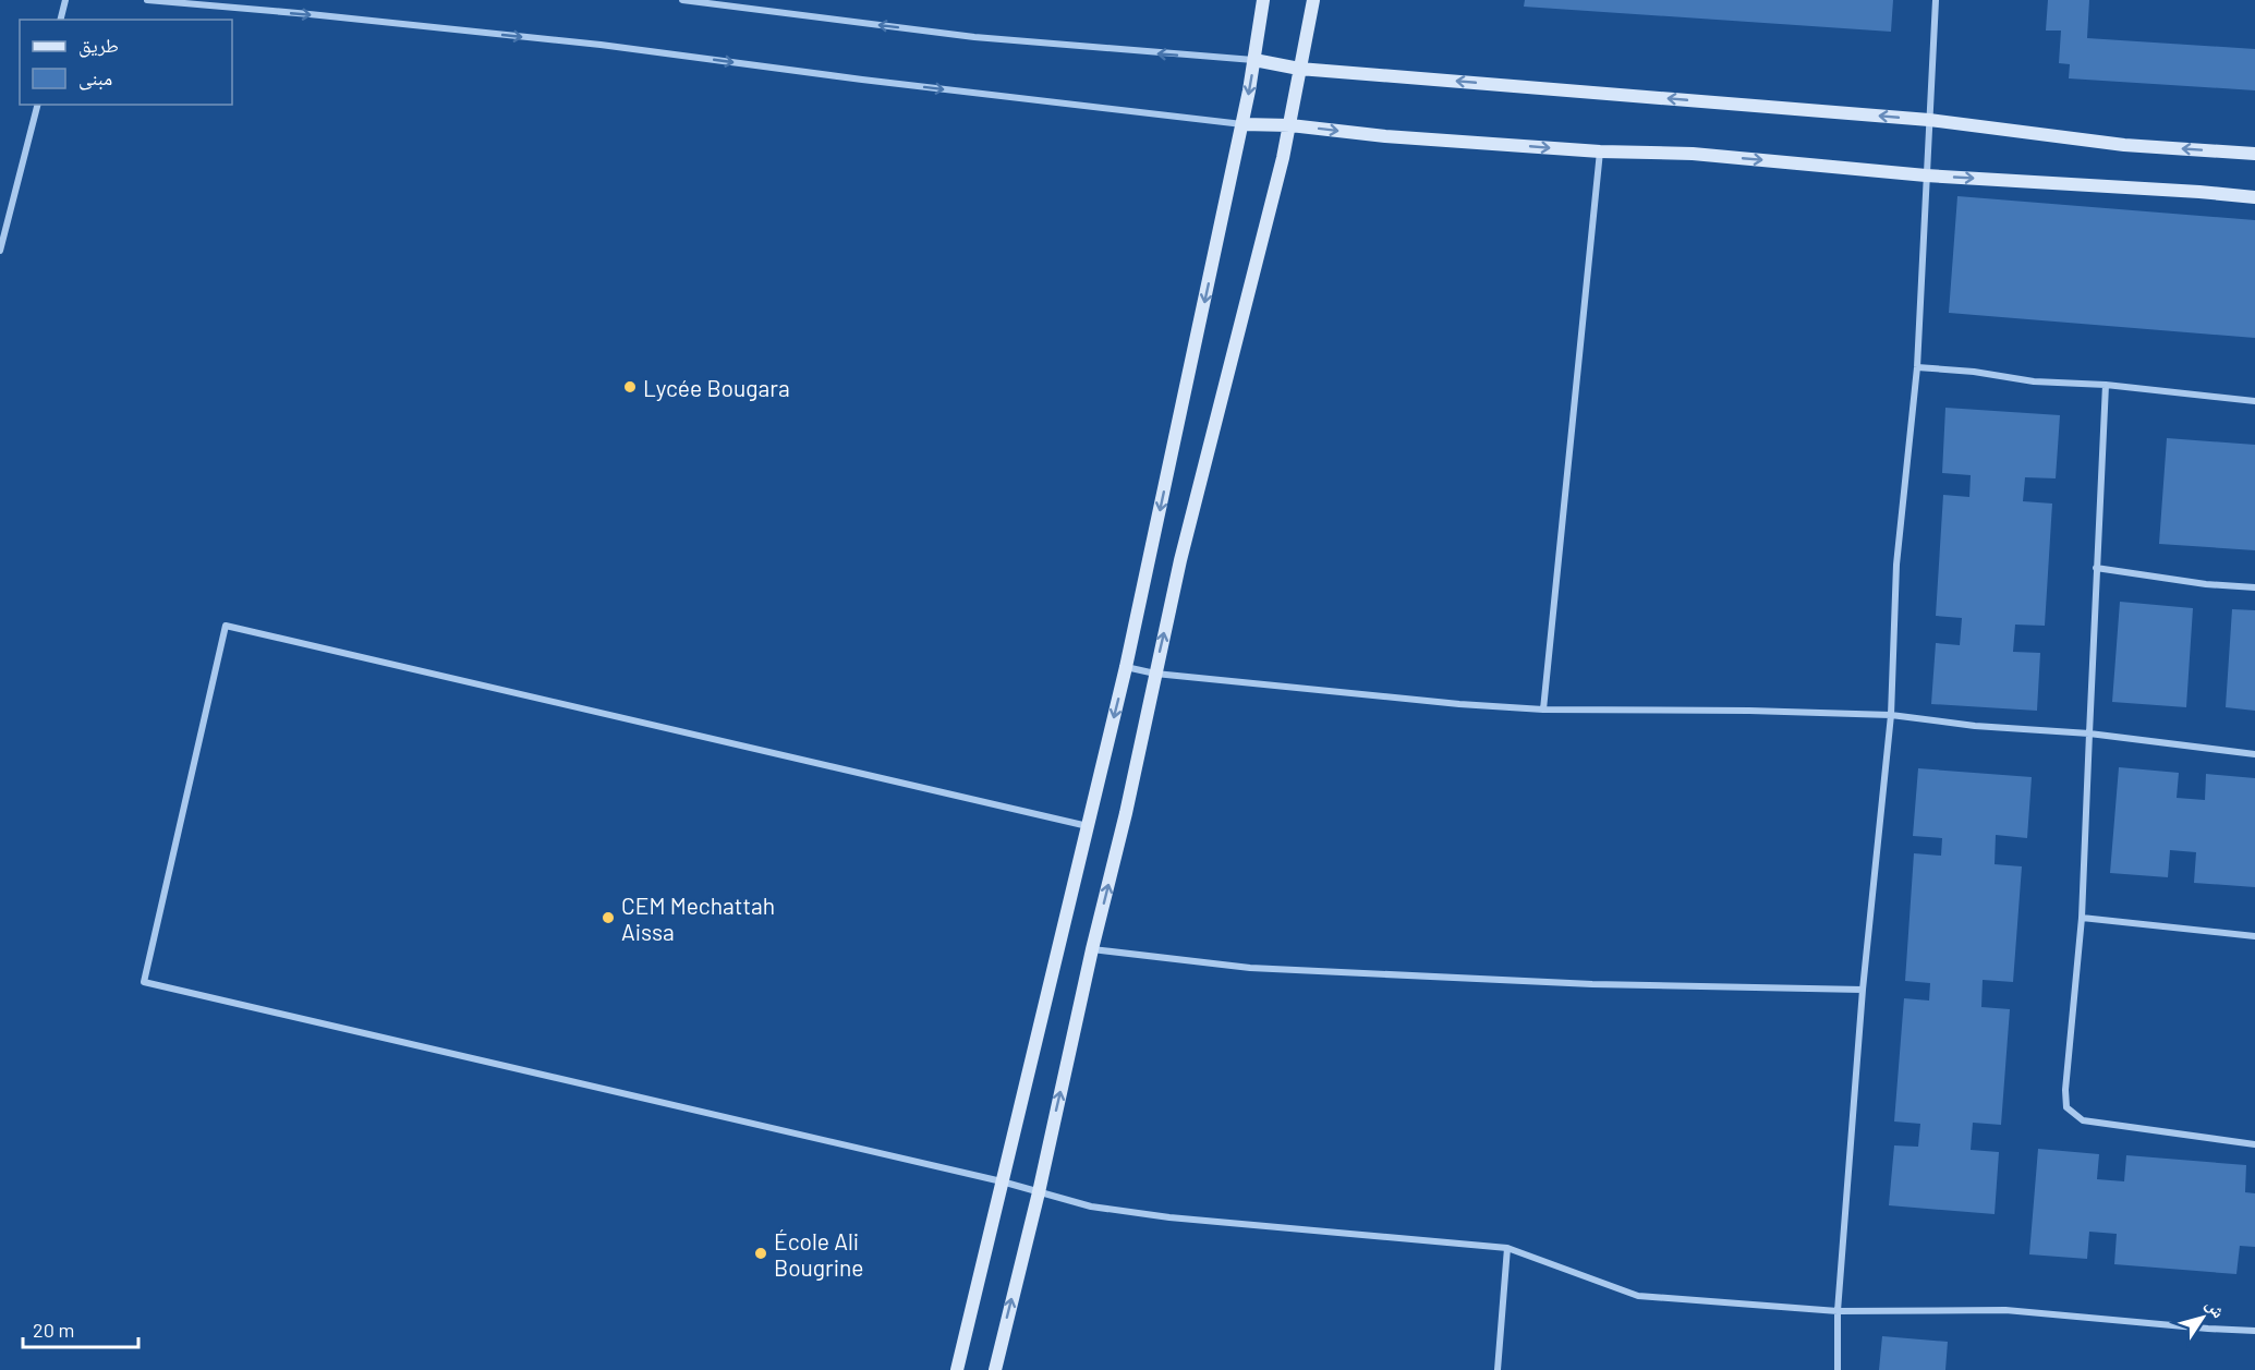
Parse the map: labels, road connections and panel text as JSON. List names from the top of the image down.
{
  "places": ["Lycée Bougara", "CEM Mechattah Aissa", "École Ali Bougrine"],
  "legend": ["طريق", "مبنى"],
  "scale_bar": "20 m",
  "north": "top right"
}
